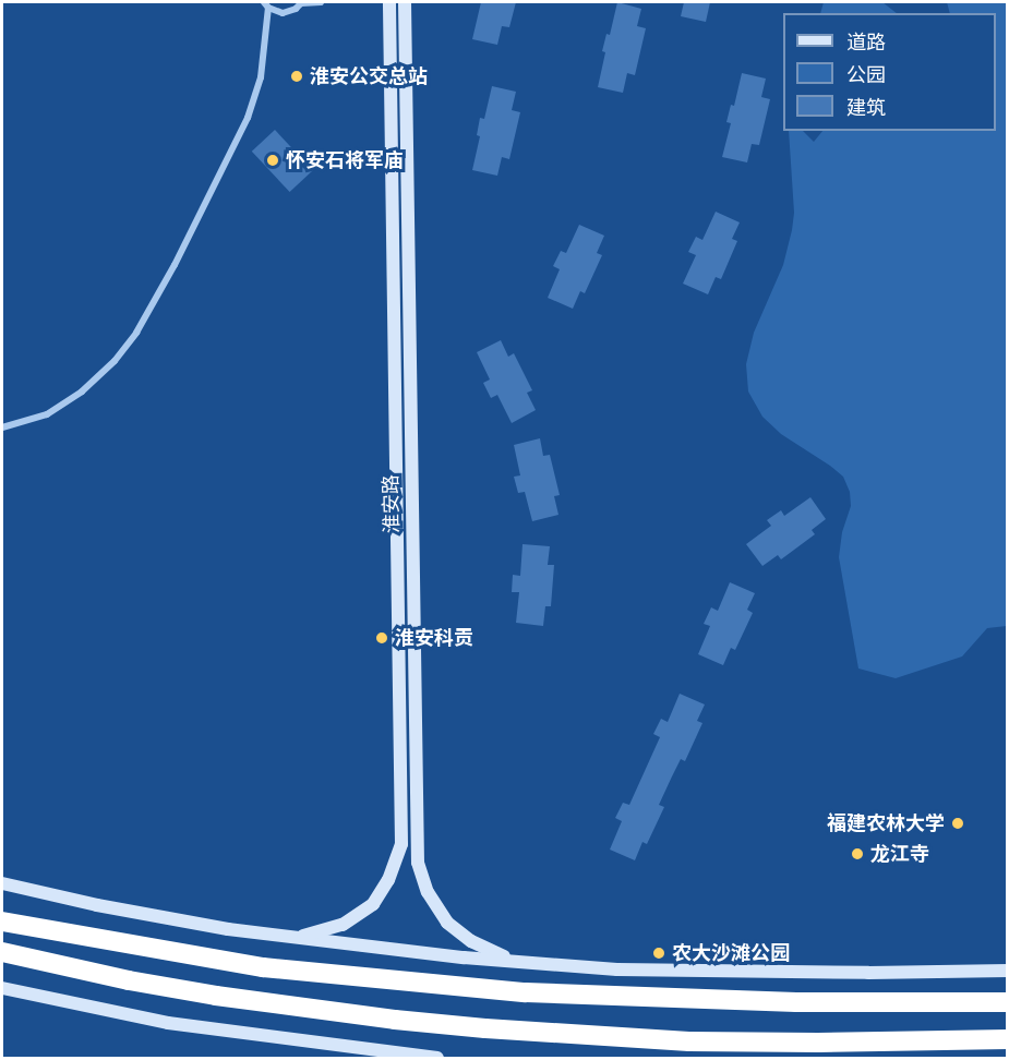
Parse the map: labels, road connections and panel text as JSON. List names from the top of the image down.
{
  "streets": {
    "main road": ["淮安路"]
  },
  "places": [
    "淮安公交总站",
    "怀安石将军庙",
    "淮安科贡",
    "福建农林大学",
    "龙江寺",
    "农大沙滩公园"
  ],
  "legend": ["道路", "公园", "建筑"]
}
